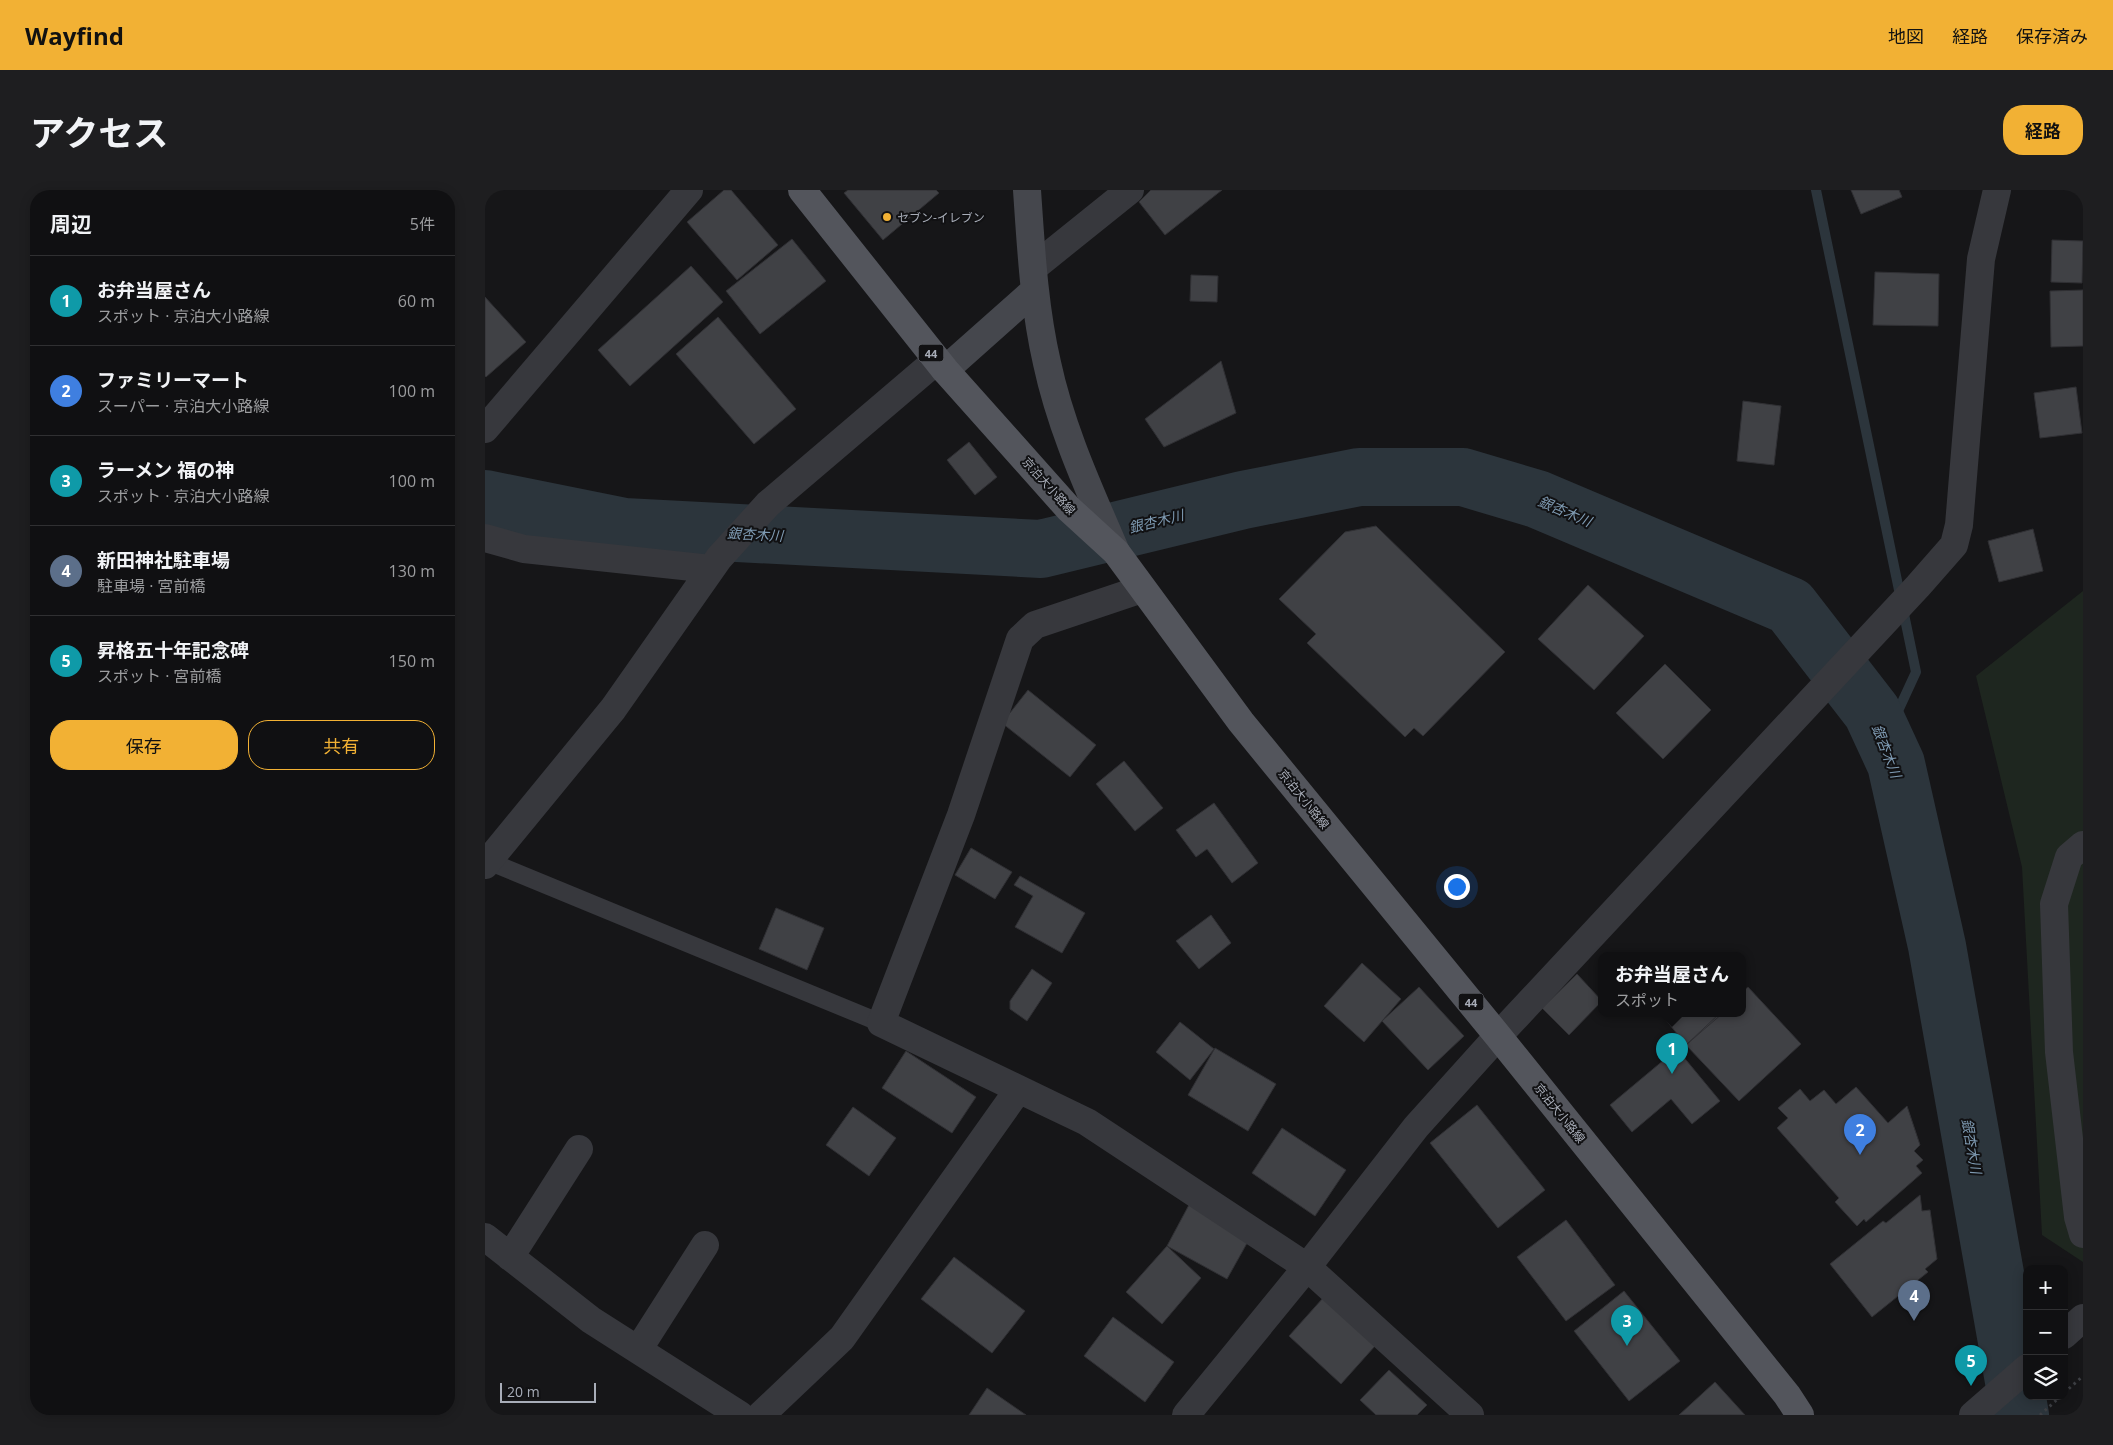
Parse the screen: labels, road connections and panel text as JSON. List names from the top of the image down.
{
  "streets": {
    "main road": ["44", "京泊大小路線"]
  },
  "water": ["銀杏木川"],
  "places": ["セブン-イレブン"],
  "scale_bar": "20 m",
  "page": {
    "header": "Wayfind",
    "nav": ["地図", "経路", "保存済み"],
    "title": "アクセス",
    "buttons": [
      "経路",
      ["保存", "共有"]
    ],
    "heading": ["周辺", "5件"],
    "list": [
      {
        "mark": "1",
        "name": "お弁当屋さん",
        "note": "スポット · 京泊大小路線",
        "value": "60 m"
      },
      {
        "mark": "2",
        "name": "ファミリーマート",
        "note": "スーパー · 京泊大小路線",
        "value": "100 m"
      },
      {
        "mark": "3",
        "name": "ラーメン 福の神",
        "note": "スポット · 京泊大小路線",
        "value": "100 m"
      },
      {
        "mark": "4",
        "name": "新田神社駐車場",
        "note": "駐車場 · 宮前橋",
        "value": "130 m"
      },
      {
        "mark": "5",
        "name": "昇格五十年記念碑",
        "note": "スポット · 宮前橋",
        "value": "150 m"
      }
    ],
    "popup": ["お弁当屋さん", "スポット"],
    "pins": [
      "1",
      "2",
      "4",
      "3",
      "5"
    ],
    "map_buttons": ["+", "−"],
    "scale": "20 m"
  }
}
